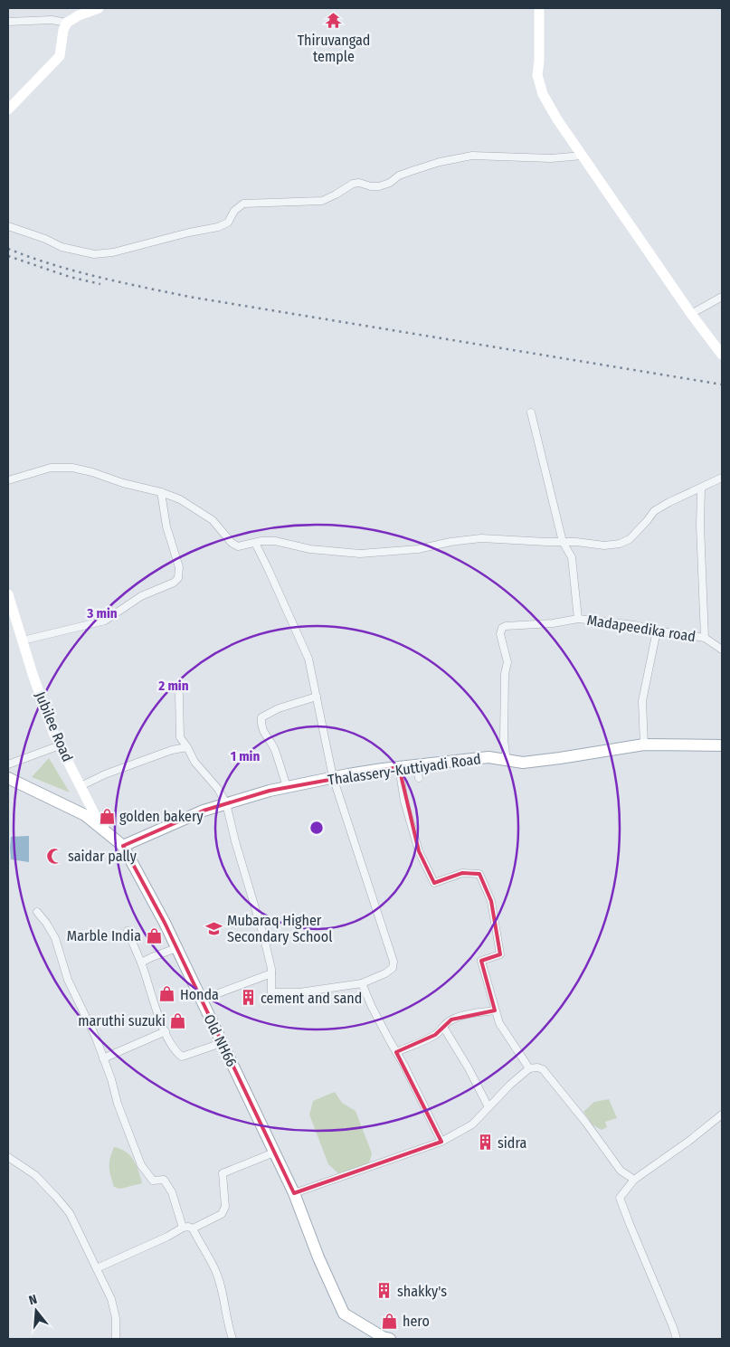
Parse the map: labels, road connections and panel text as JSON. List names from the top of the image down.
{
  "streets": {
    "main road": ["Thalassery-Kuttiyadi Road", "Old NH66"],
    "street": ["Madapeedika road", "Jubilee Road"]
  },
  "crossings": [
    ["Madapeedika road", "Thalassery-Kuttiyadi Road"],
    ["Jubilee Road", "Thalassery-Kuttiyadi Road"],
    ["Jubilee Road", "Old NH66"],
    ["Thalassery-Kuttiyadi Road", "Old NH66"]
  ],
  "places": {
    "temple": ["Thiruvangad temple"],
    "shop": [
      "golden bakery",
      "Marble India",
      "Honda",
      "maruthi suzuki",
      "hero"
    ],
    "mosque": ["saidar pally"],
    "school or university": ["Mubaraq Higher Secondary School"],
    "building": ["cement and sand", "sidra", "shakky's"]
  },
  "north": "top",
  "rings": ["3 min", "2 min", "1 min"]
}
